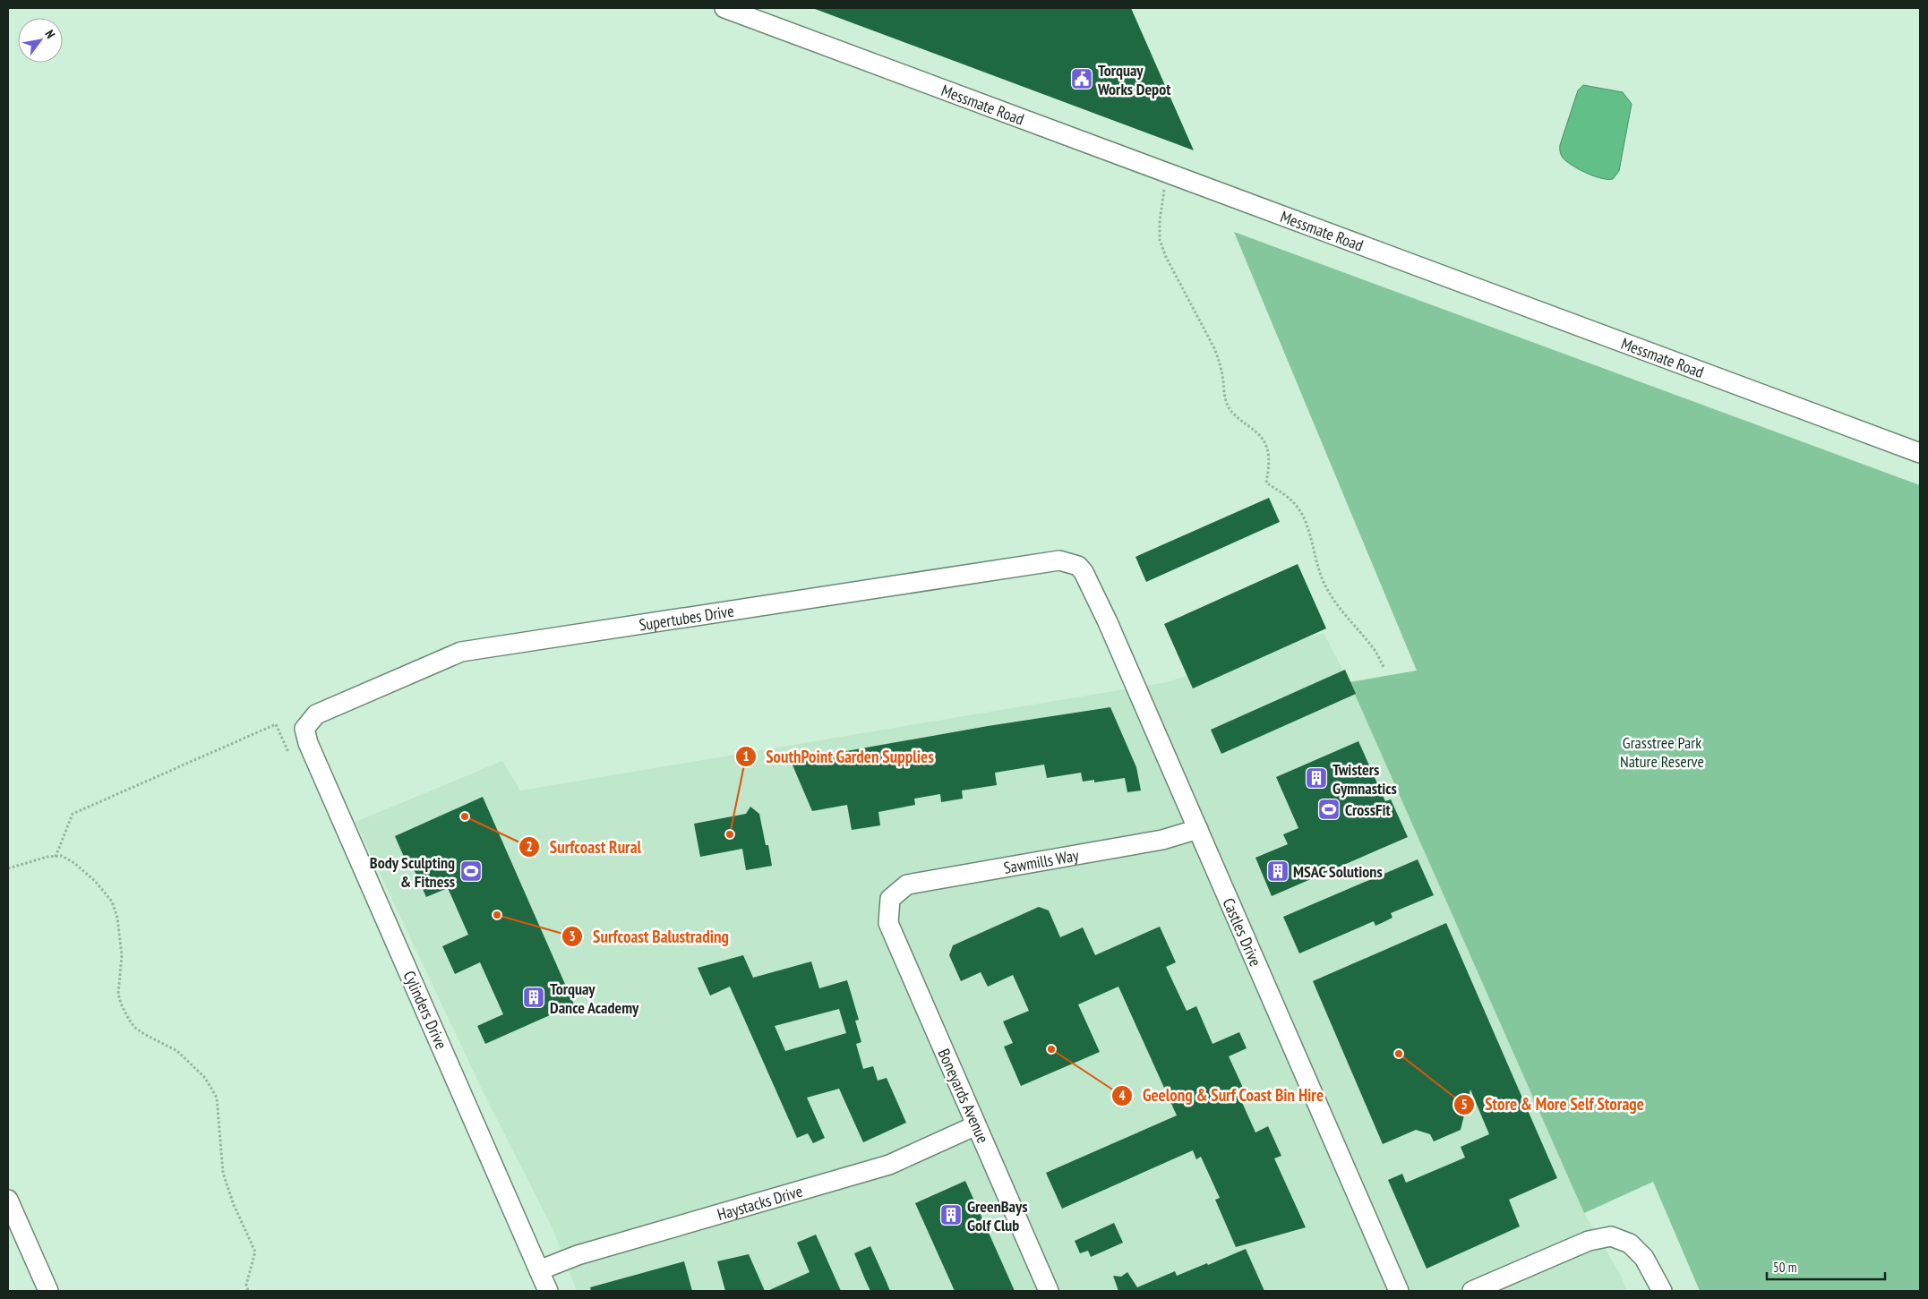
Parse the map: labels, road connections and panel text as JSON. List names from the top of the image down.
{
  "streets": {
    "street": [
      "Messmate Road",
      "Supertubes Drive",
      "Sawmills Way",
      "Castles Drive",
      "Cylinders Drive",
      "Boneyards Avenue",
      "Haystacks Drive"
    ]
  },
  "crossings": [
    ["Supertubes Drive", "Castles Drive"],
    ["Supertubes Drive", "Cylinders Drive"],
    ["Sawmills Way", "Castles Drive"],
    ["Sawmills Way", "Boneyards Avenue"],
    ["Cylinders Drive", "Haystacks Drive"],
    ["Boneyards Avenue", "Haystacks Drive"]
  ],
  "parks": ["Grasstree Park Nature Reserve"],
  "places": {
    "public building": ["Torquay Works Depot"],
    "building": [
      "Twisters Gymnastics",
      "MSAC Solutions",
      "Torquay Dance Academy",
      "GreenBays Golf Club"
    ],
    "sports": ["CrossFit", "Body Sculpting & Fitness"],
    "other": [
      "Surfcoast Rural",
      "SouthPoint Garden Supplies",
      "Surfcoast Balustrading",
      "Geelong & Surf Coast Bin Hire",
      "Store & More Self Storage"
    ]
  },
  "scale_bar": "50 m",
  "north": "top right"
}
